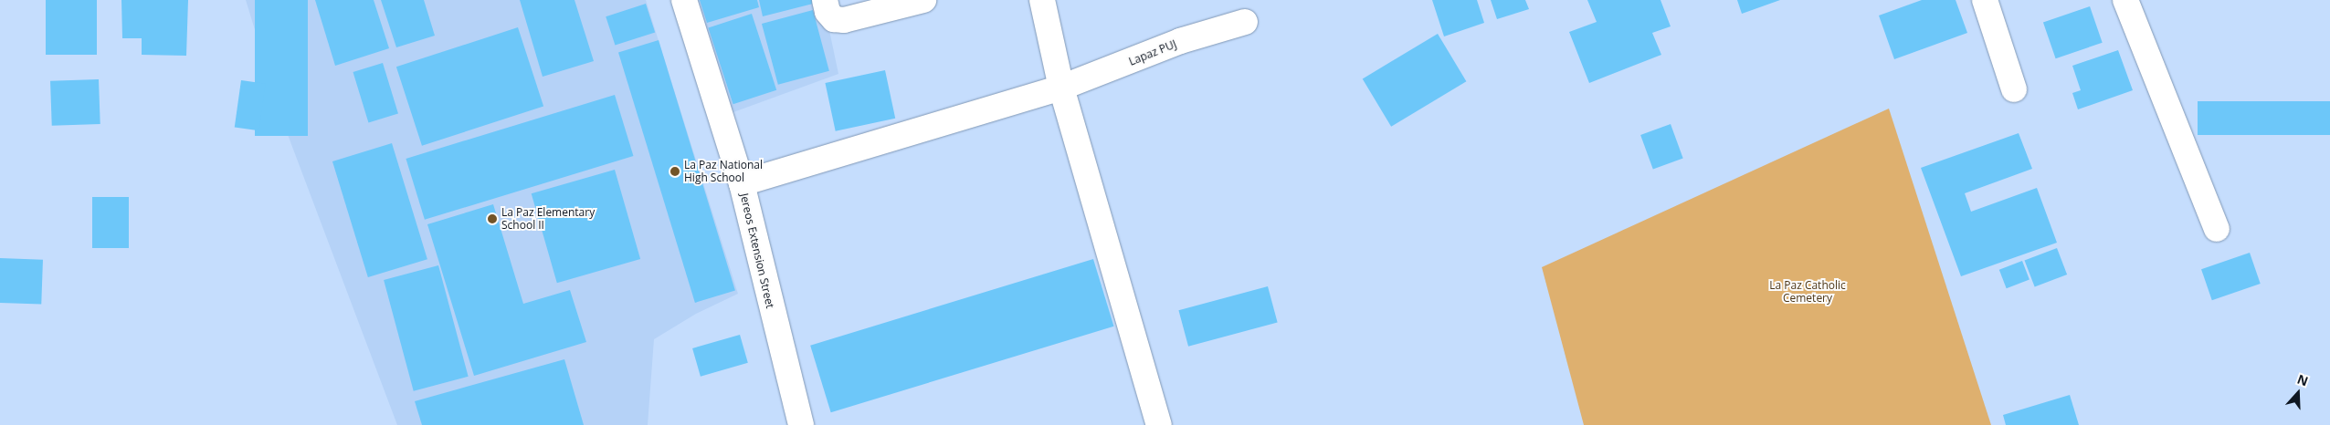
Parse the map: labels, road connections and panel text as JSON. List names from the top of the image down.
{
  "streets": {
    "street": ["Lapaz PUJ", "Jereos Extension Street"]
  },
  "crossings": [
    ["Lapaz PUJ", "Jereos Extension Street"]
  ],
  "parks": ["La Paz Catholic Cemetery"],
  "places": ["La Paz National High School", "La Paz Elementary School II"],
  "north": "top"
}
